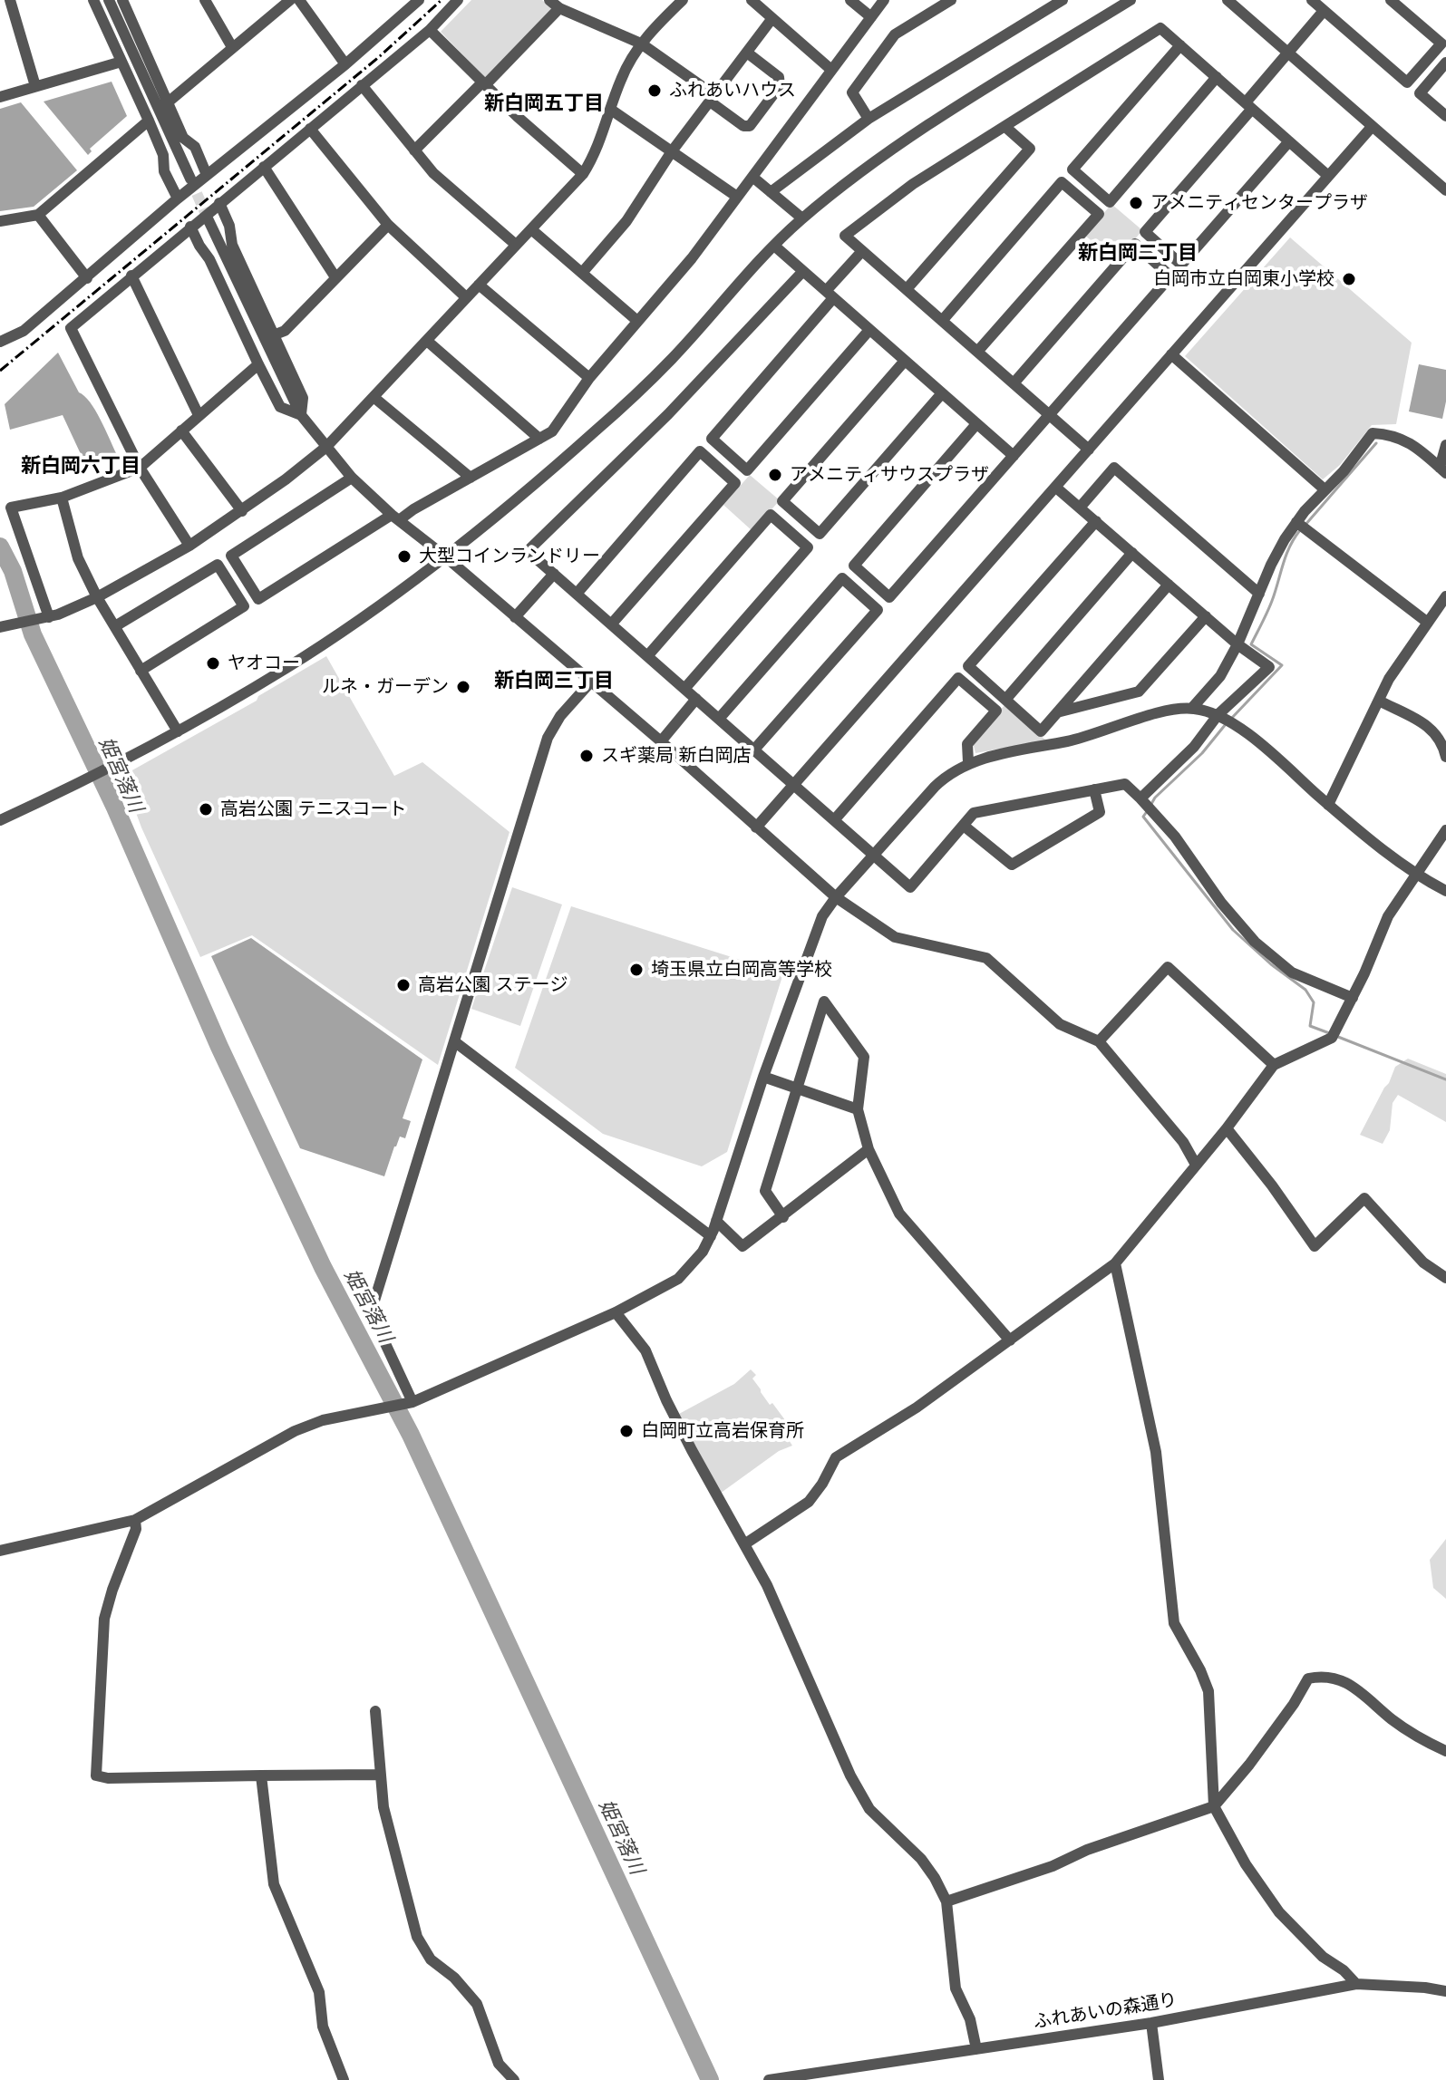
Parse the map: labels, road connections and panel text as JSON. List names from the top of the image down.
{
  "streets": {
    "street": ["ふれあいの森通り"]
  },
  "districts": [
    "新白岡五丁目",
    "新白岡二丁目",
    "新白岡六丁目",
    "新白岡三丁目"
  ],
  "water": ["姫宮落川"],
  "places": [
    "ふれあいハウス",
    "アメニティセンタープラザ",
    "白岡市立白岡東小学校",
    "アメニティサウスプラザ",
    "大型コインランドリー",
    "ヤオコー",
    "ルネ・ガーデン",
    "スギ薬局 新白岡店",
    "高岩公園 テニスコート",
    "埼玉県立白岡高等学校",
    "高岩公園 ステージ",
    "白岡町立高岩保育所"
  ]
}
